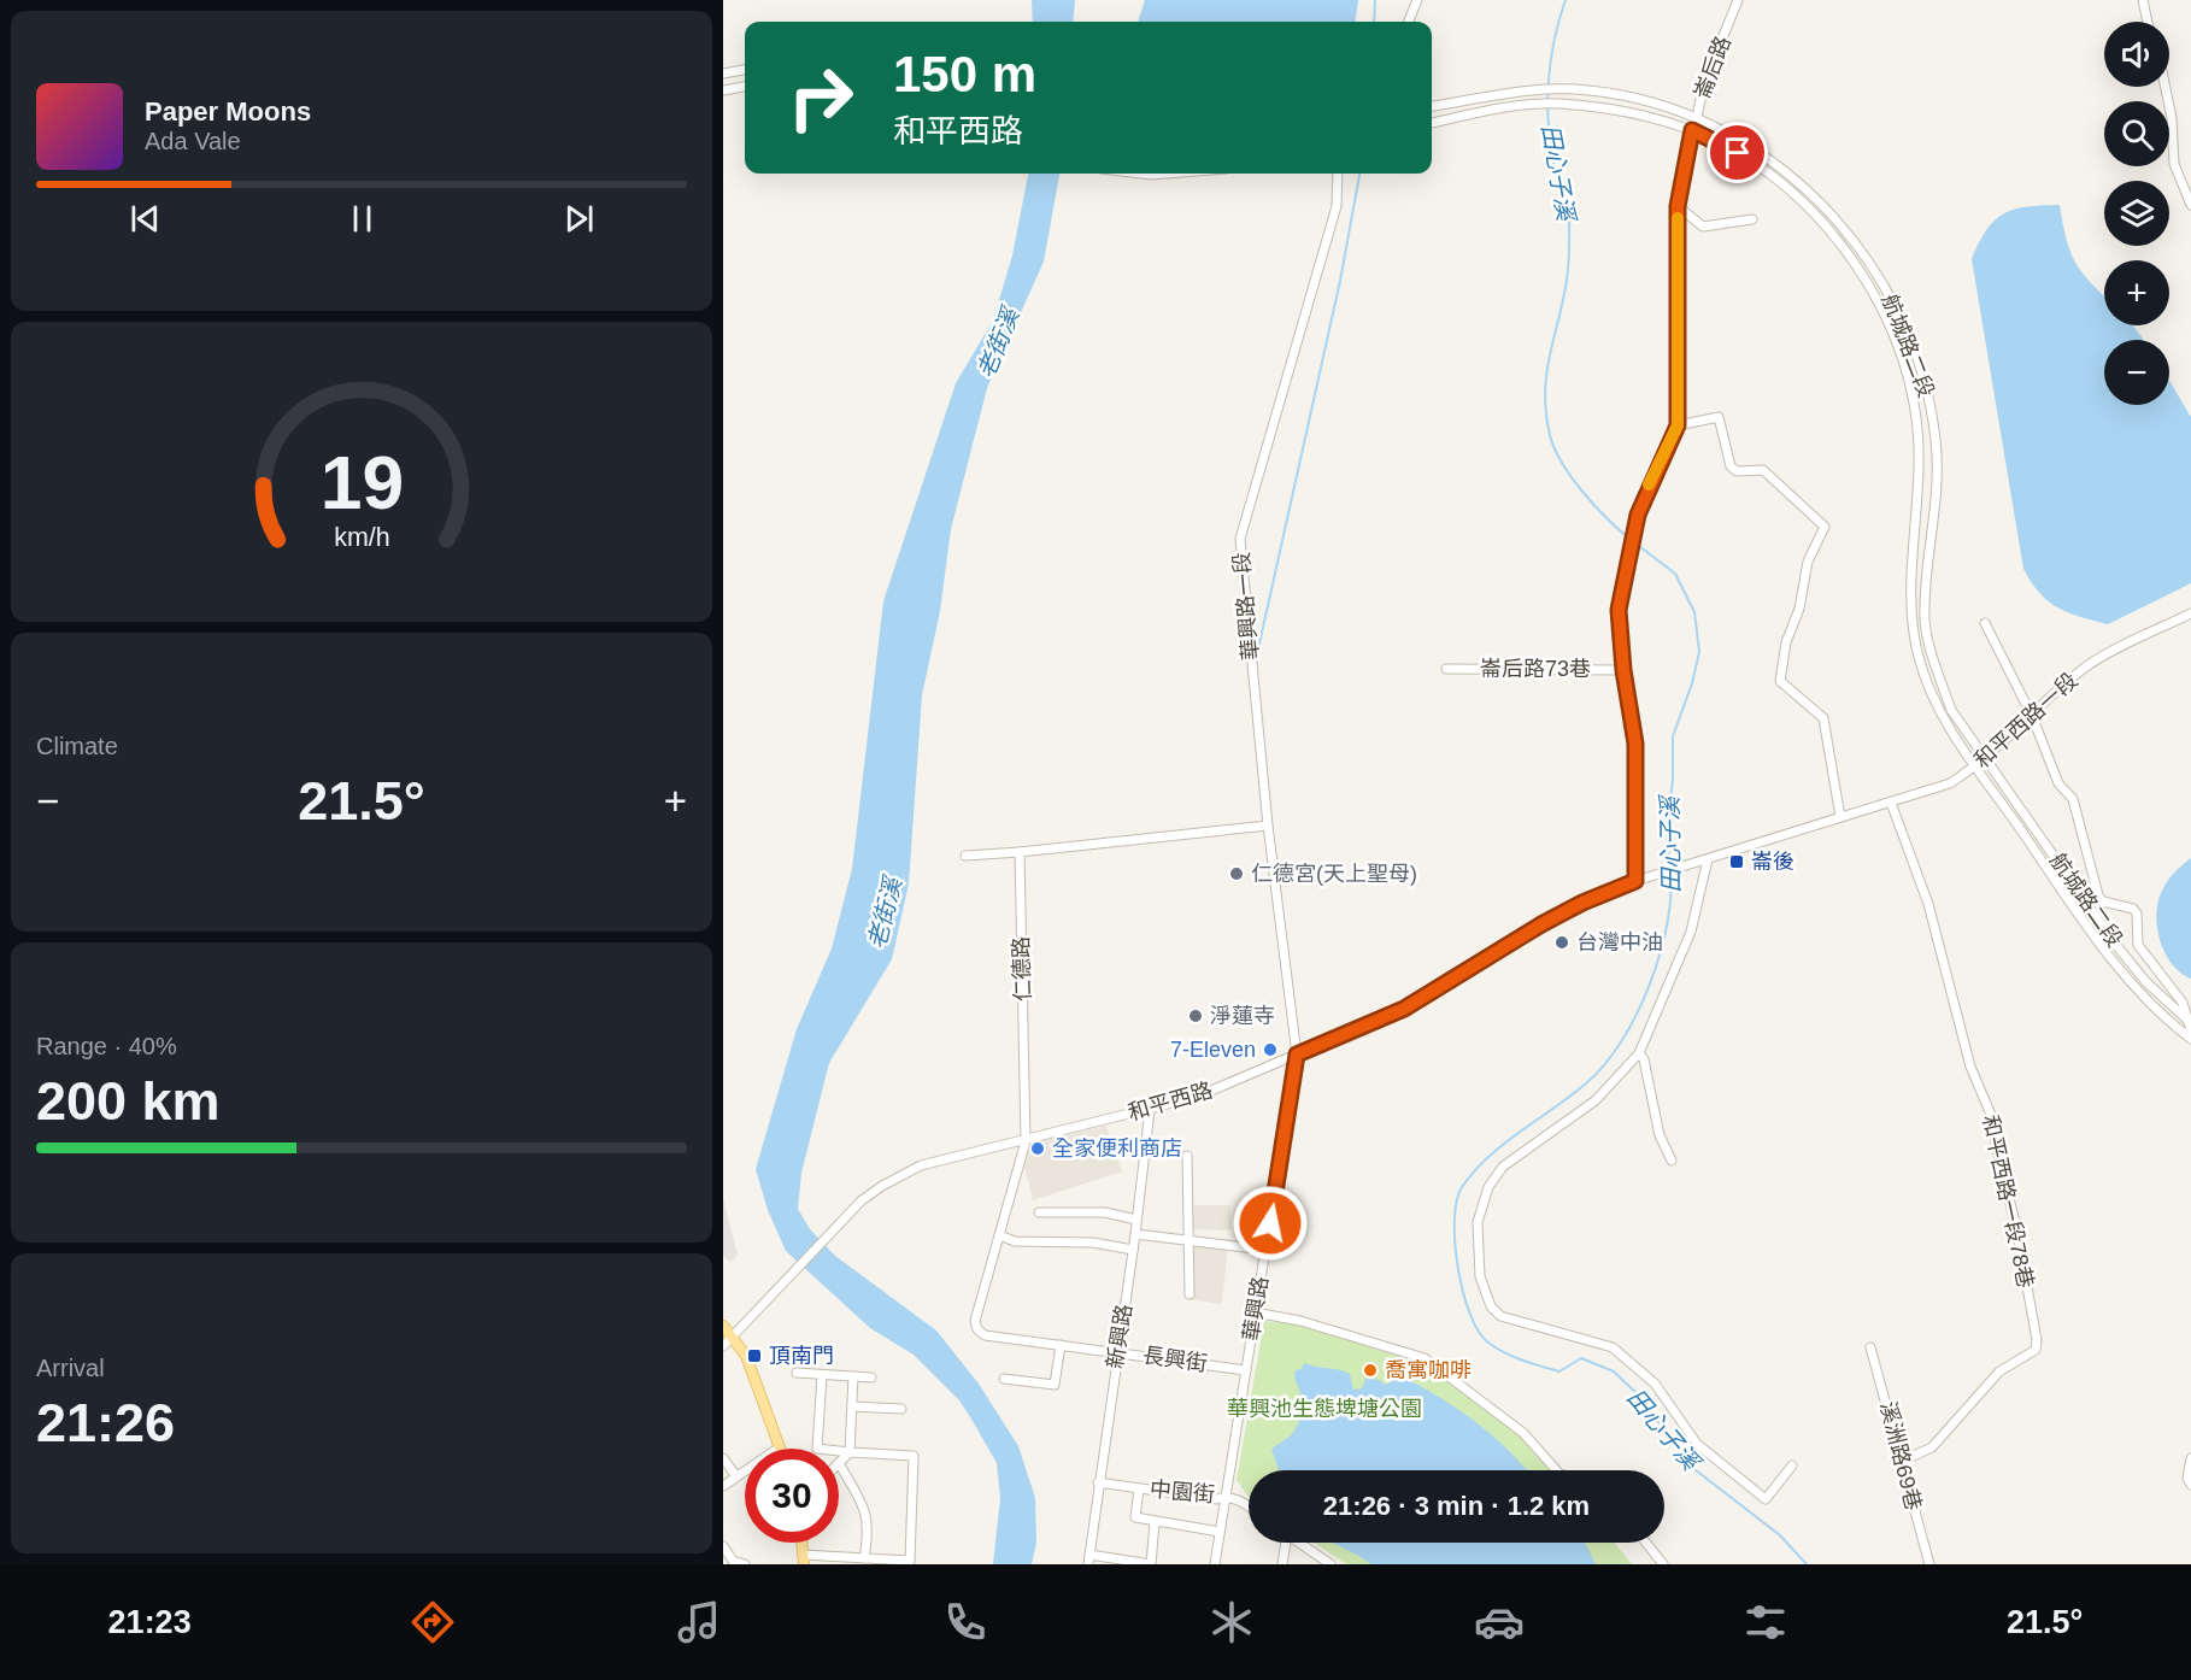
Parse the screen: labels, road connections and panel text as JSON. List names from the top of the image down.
{
  "streets": {
    "street": [
      "崙后路",
      "航城路二段",
      "華興路一段",
      "崙后路73巷",
      "和平西路一段",
      "仁德路",
      "和平西路",
      "和平西路一段78巷",
      "華興路",
      "新興路",
      "長興街",
      "溪洲路69巷",
      "中園街"
    ]
  },
  "crossings": [
    ["崙后路", "航城路二段"],
    ["崙后路", "崙后路73巷"],
    ["航城路二段", "和平西路一段"],
    ["華興路一段", "和平西路"],
    ["華興路一段", "華興路"],
    ["和平西路一段", "和平西路"],
    ["和平西路一段", "和平西路一段78巷"],
    ["仁德路", "和平西路"],
    ["仁德路", "長興街"],
    ["和平西路", "華興路"],
    ["和平西路", "新興路"],
    ["和平西路一段78巷", "溪洲路69巷"],
    ["華興路", "長興街"],
    ["華興路", "中園街"],
    ["新興路", "長興街"],
    ["新興路", "中園街"]
  ],
  "water": ["田心子溪", "老街溪"],
  "parks": ["華興池生態埤塘公園"],
  "places": {
    "transit": ["崙後", "頂南門"],
    "other": [
      "仁德宮(天上聖母)",
      "台灣中油",
      "淨蓮寺",
      "7-Eleven",
      "全家便利商店",
      "喬寓咖啡"
    ]
  },
  "page": {
    "map_buttons": ["+", "−"],
    "turn": ["150 m", "和平西路"],
    "song": ["Paper Moons", "Ada Vale"],
    "tile": [
      "Climate",
      ["Range · 40%", "200 km"],
      ["Arrival", "21:26"]
    ],
    "heat": ["−", "21.5°", "+"],
    "limit": "30",
    "trip": "21:26 · 3 min · 1.2 km",
    "tabs": ["21:23", "21.5°"],
    "gauge": ["19", "km/h"]
  }
}
